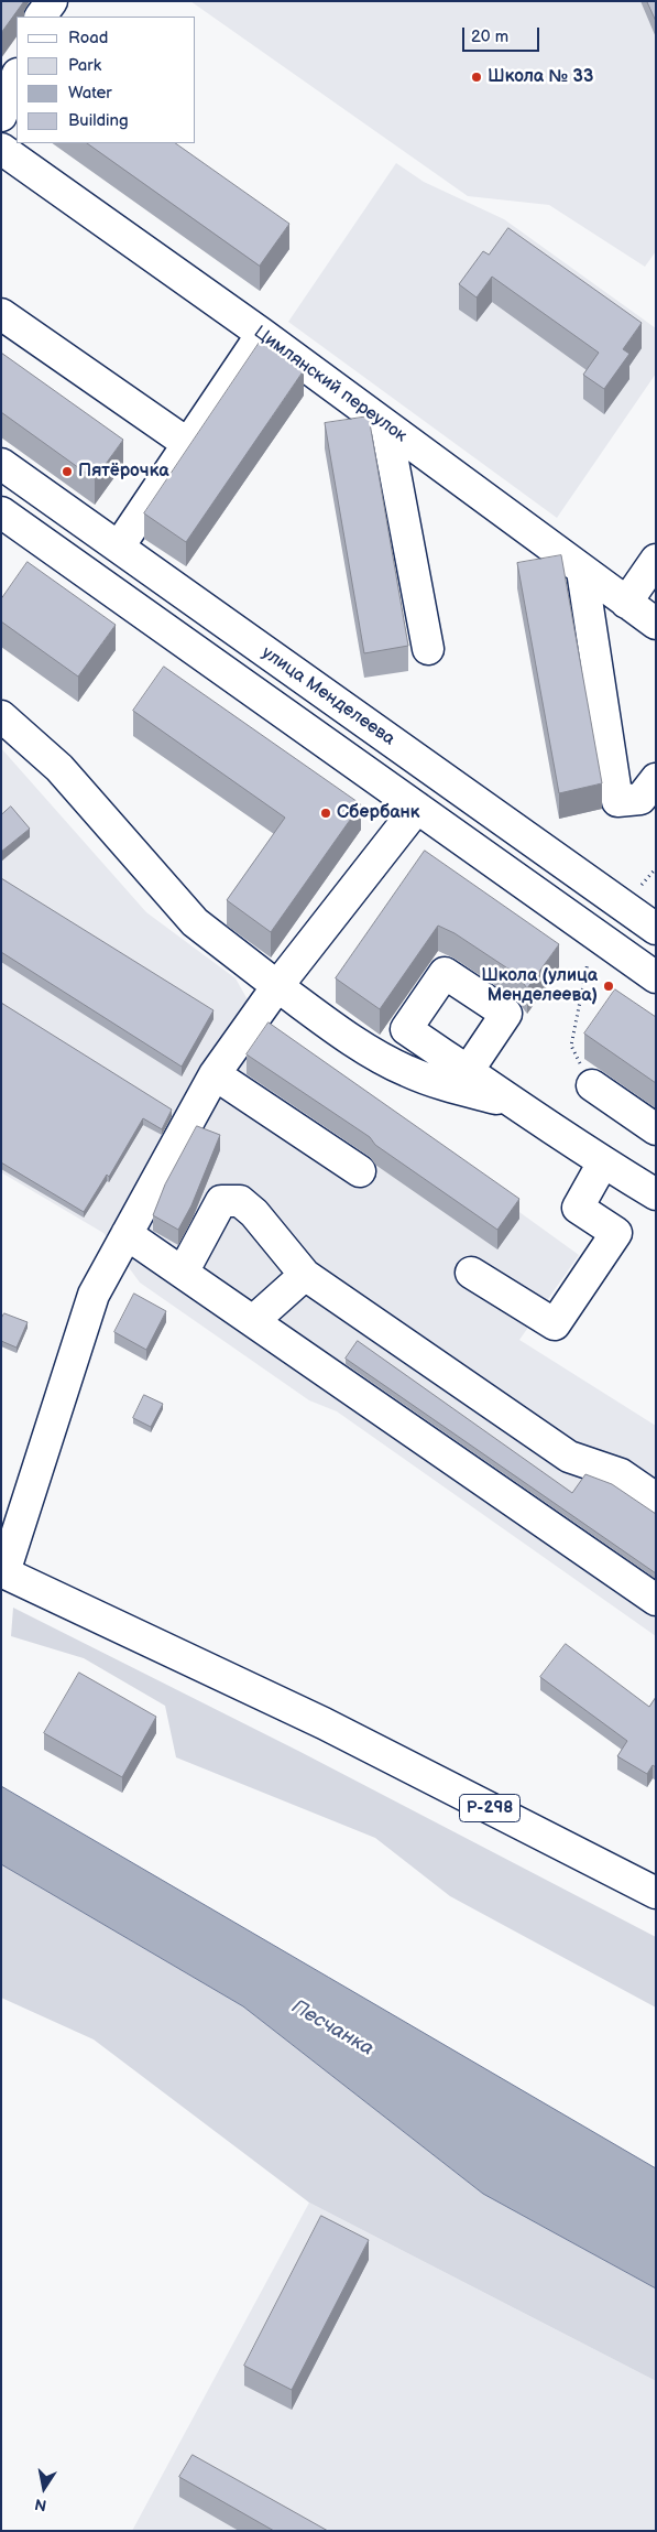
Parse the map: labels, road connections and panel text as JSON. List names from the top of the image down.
{
  "streets": {
    "main road": ["Цимлянский переулок", "улица Менделеева", "Р-298"]
  },
  "water": ["Песчанка"],
  "places": [
    "Школа № 33",
    "Пятёрочка",
    "Сбербанк",
    "Школа (улица Менделеева)"
  ],
  "legend": [
    "Road",
    "Park",
    "Water",
    "Building"
  ],
  "scale_bar": "20 m",
  "north": "bottom"
}
